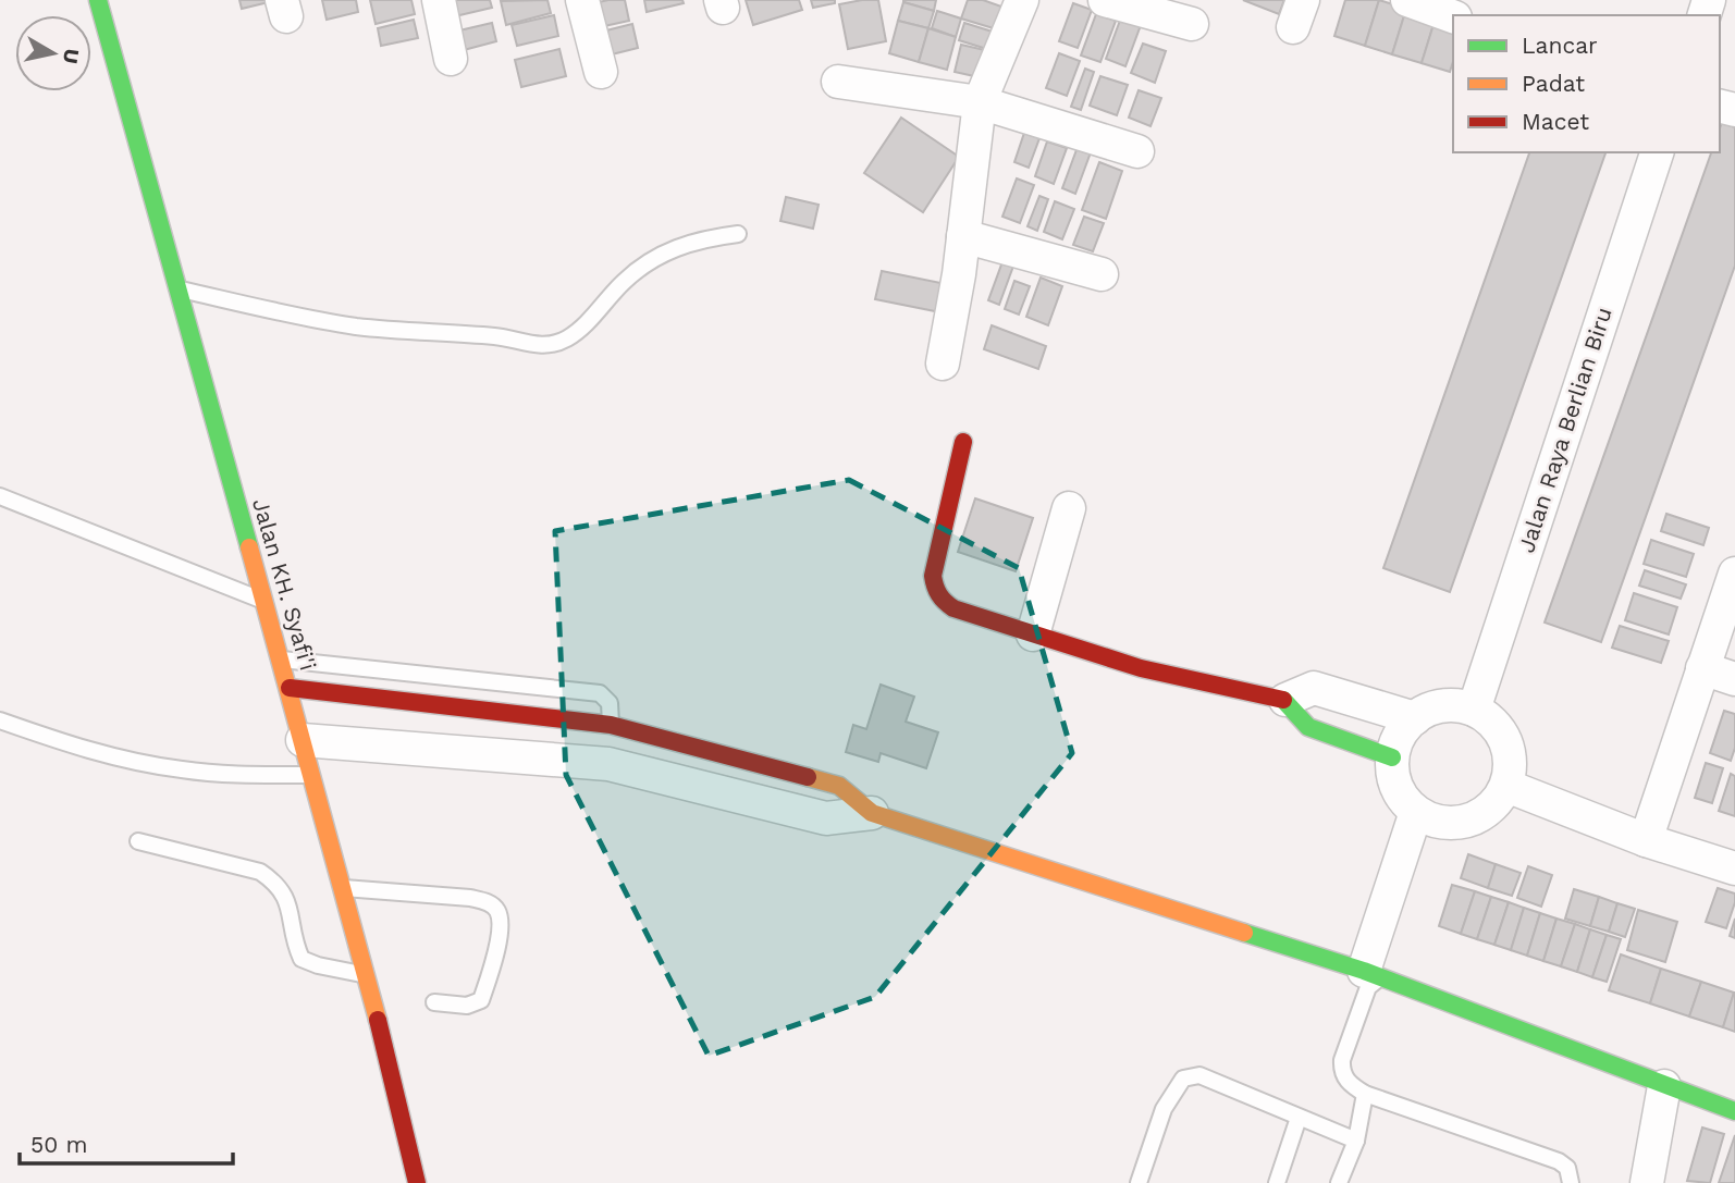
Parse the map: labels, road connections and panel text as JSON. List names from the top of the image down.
{
  "streets": {
    "street": ["Jalan Raya Berlian Biru", "Jalan KH. Syafi'i"]
  },
  "legend": ["Lancar", "Padat", "Macet"],
  "scale_bar": "50 m",
  "north": "right"
}
